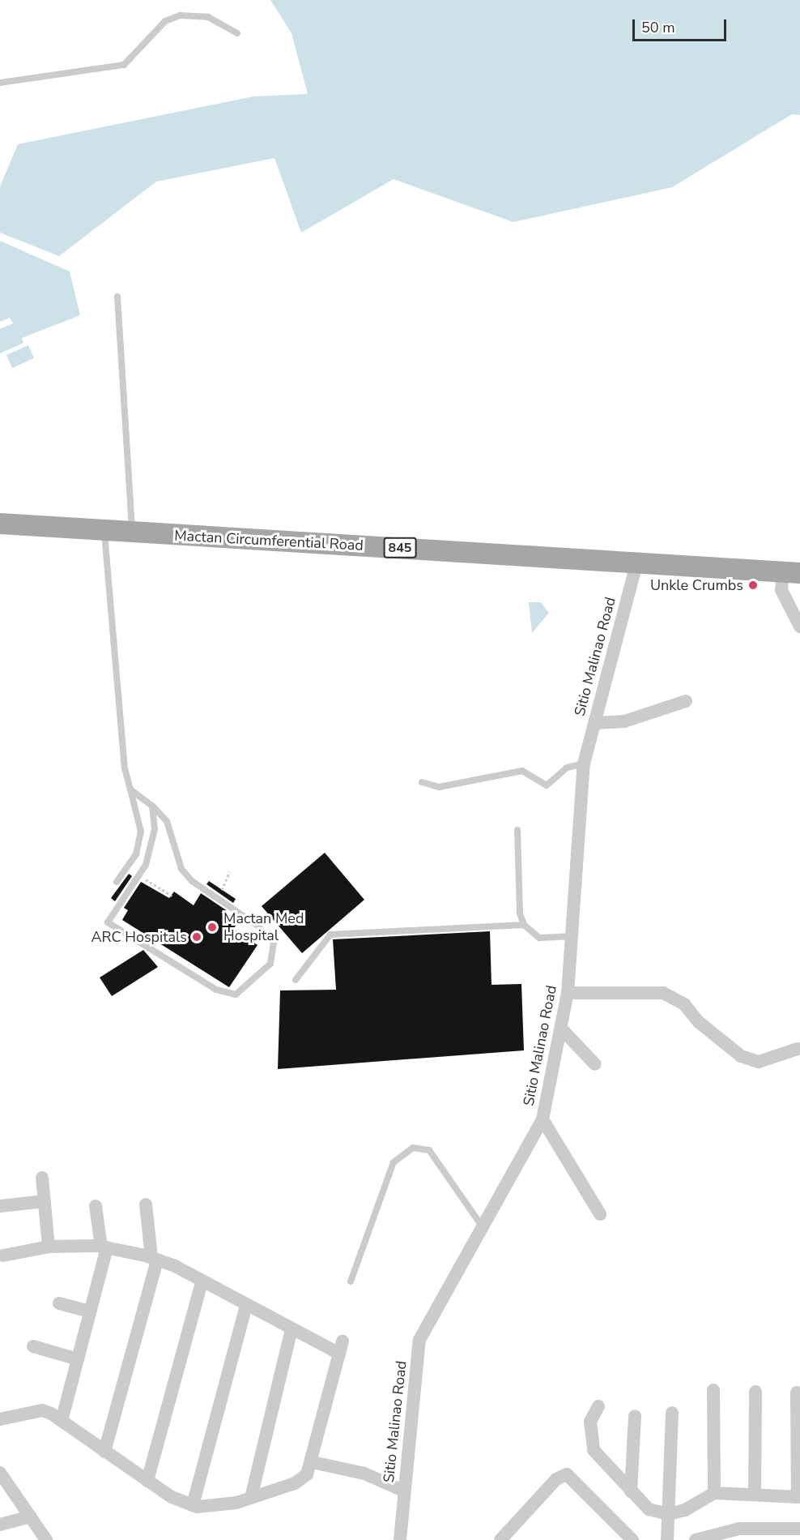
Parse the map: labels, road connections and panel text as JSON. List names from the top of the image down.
{
  "streets": {
    "main road": ["Mactan Circumferential Road", "845"],
    "street": ["Sitio Malinao Road"]
  },
  "crossings": [
    ["Mactan Circumferential Road", "Sitio Malinao Road"]
  ],
  "places": ["Unkle Crumbs", "Mactan Med Hospital", "ARC Hospitals"],
  "scale_bar": "50 m"
}
